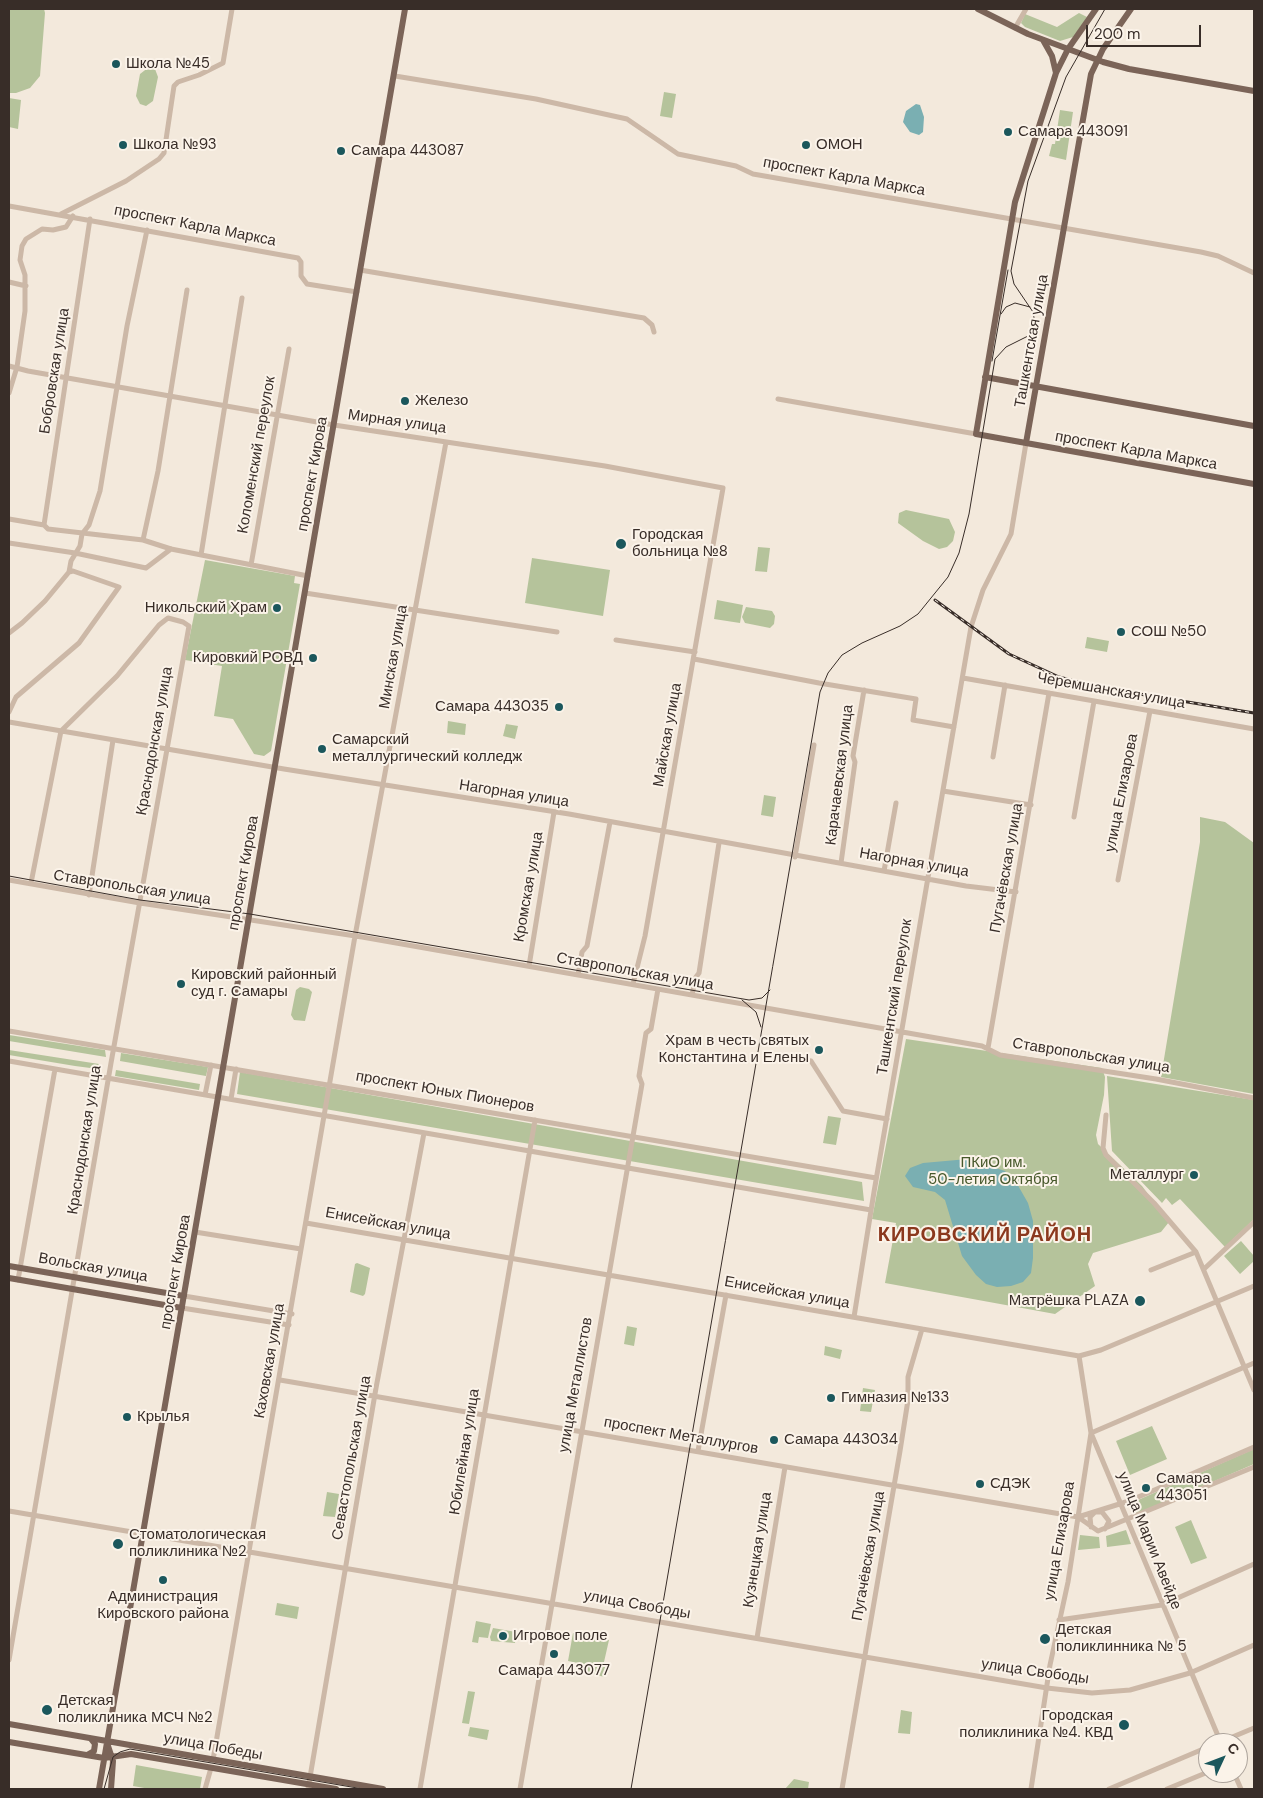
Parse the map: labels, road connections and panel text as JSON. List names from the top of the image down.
{
  "streets": {
    "main road": [
      "проспект Карла Маркса",
      "Ташкентская улица",
      "проспект Кирова",
      "Вольская улица",
      "Каховская улица",
      "улица Победы"
    ],
    "street": [
      "Бобровская улица",
      "Мирная улица",
      "Коломенский переулок",
      "Минская улица",
      "Черемшанская улица",
      "Майская улица",
      "Краснодонская улица",
      "Карачаевская улица",
      "улица Елизарова",
      "Нагорная улица",
      "Пугачёвская улица",
      "Кромская улица",
      "Ставропольская улица",
      "Ташкентский переулок",
      "проспект Юных Пионеров",
      "Енисейская улица",
      "улица Металлистов",
      "проспект Металлургов",
      "Юбилейная улица",
      "Севастопольская улица",
      "улица Марии Авейде",
      "Кузнецкая улица",
      "улица Свободы"
    ]
  },
  "crossings": [
    ["проспект Карла Маркса", "Ташкентская улица"],
    ["проспект Карла Маркса", "Бобровская улица"],
    ["проспект Карла Маркса", "проспект Кирова"],
    ["Ташкентская улица", "Черемшанская улица"],
    ["Ташкентская улица", "Ташкентский переулок"],
    ["Бобровская улица", "Мирная улица"],
    ["Мирная улица", "Коломенский переулок"],
    ["Мирная улица", "проспект Кирова"],
    ["Мирная улица", "Минская улица"],
    ["Мирная улица", "Майская улица"],
    ["проспект Кирова", "Нагорная улица"],
    ["проспект Кирова", "Ставропольская улица"],
    ["проспект Кирова", "проспект Юных Пионеров"],
    ["проспект Кирова", "Вольская улица"],
    ["проспект Кирова", "улица Свободы"],
    ["проспект Кирова", "улица Победы"],
    ["Минская улица", "Нагорная улица"],
    ["Минская улица", "Ставропольская улица"],
    ["Минская улица", "Каховская улица"],
    ["Черемшанская улица", "улица Елизарова"],
    ["Черемшанская улица", "Пугачёвская улица"],
    ["Черемшанская улица", "Ташкентский переулок"],
    ["Майская улица", "Нагорная улица"],
    ["Майская улица", "Ставропольская улица"],
    ["Краснодонская улица", "Нагорная улица"],
    ["Краснодонская улица", "Ставропольская улица"],
    ["Краснодонская улица", "проспект Юных Пионеров"],
    ["Краснодонская улица", "Вольская улица"],
    ["Краснодонская улица", "улица Свободы"],
    ["Карачаевская улица", "Нагорная улица"],
    ["улица Елизарова", "Енисейская улица"],
    ["улица Елизарова", "проспект Металлургов"],
    ["улица Елизарова", "улица Марии Авейде"],
    ["улица Елизарова", "улица Свободы"],
    ["Нагорная улица", "Пугачёвская улица"],
    ["Нагорная улица", "Кромская улица"],
    ["Нагорная улица", "Ташкентский переулок"],
    ["Пугачёвская улица", "Ставропольская улица"],
    ["Пугачёвская улица", "Енисейская улица"],
    ["Пугачёвская улица", "проспект Металлургов"],
    ["Пугачёвская улица", "улица Свободы"],
    ["Кромская улица", "Ставропольская улица"],
    ["Ставропольская улица", "Ташкентский переулок"],
    ["Ставропольская улица", "Каховская улица"],
    ["Ставропольская улица", "улица Металлистов"],
    ["Ташкентский переулок", "проспект Юных Пионеров"],
    ["Ташкентский переулок", "Енисейская улица"],
    ["проспект Юных Пионеров", "Каховская улица"],
    ["проспект Юных Пионеров", "улица Металлистов"],
    ["проспект Юных Пионеров", "Юбилейная улица"],
    ["Енисейская улица", "Каховская улица"],
    ["Енисейская улица", "улица Металлистов"],
    ["Енисейская улица", "Юбилейная улица"],
    ["Енисейская улица", "Севастопольская улица"],
    ["Вольская улица", "Каховская улица"],
    ["Каховская улица", "проспект Металлургов"],
    ["Каховская улица", "улица Свободы"],
    ["Каховская улица", "улица Победы"],
    ["улица Металлистов", "проспект Металлургов"],
    ["улица Металлистов", "улица Свободы"],
    ["проспект Металлургов", "Юбилейная улица"],
    ["проспект Металлургов", "Севастопольская улица"],
    ["проспект Металлургов", "Кузнецкая улица"],
    ["Юбилейная улица", "улица Свободы"],
    ["Севастопольская улица", "улица Свободы"],
    ["Севастопольская улица", "улица Победы"],
    ["улица Марии Авейде", "улица Свободы"],
    ["Кузнецкая улица", "улица Свободы"]
  ],
  "districts": ["КИРОВСКИЙ РАЙОН"],
  "parks": ["ПКиО им. 50-летия Октября"],
  "places": [
    "Школа №45",
    "Самара 443091",
    "Школа №93",
    "ОМОН",
    "Самара 443087",
    "Железо",
    "Городская больница №8",
    "Никольский Храм",
    "СОШ №50",
    "Кировкий РОВД",
    "Самара 443035",
    "Самарский металлургический колледж",
    "Кировский районный суд г. Самары",
    "Храм в честь святых Константина и Елены",
    "Металлург",
    "Матрёшка PLAZA",
    "Гимназия №133",
    "Крылья",
    "Самара 443034",
    "СДЭК",
    "Самара 443051",
    "Стоматологическая поликлиника №2",
    "Администрация Кировского района",
    "Игровое поле",
    "Детская поликлинника № 5",
    "Самара 443077",
    "Детская поликлиника МСЧ №2",
    "Городская поликлиника №4. КВД"
  ],
  "scale_bar": "200 m",
  "north": "top right"
}
